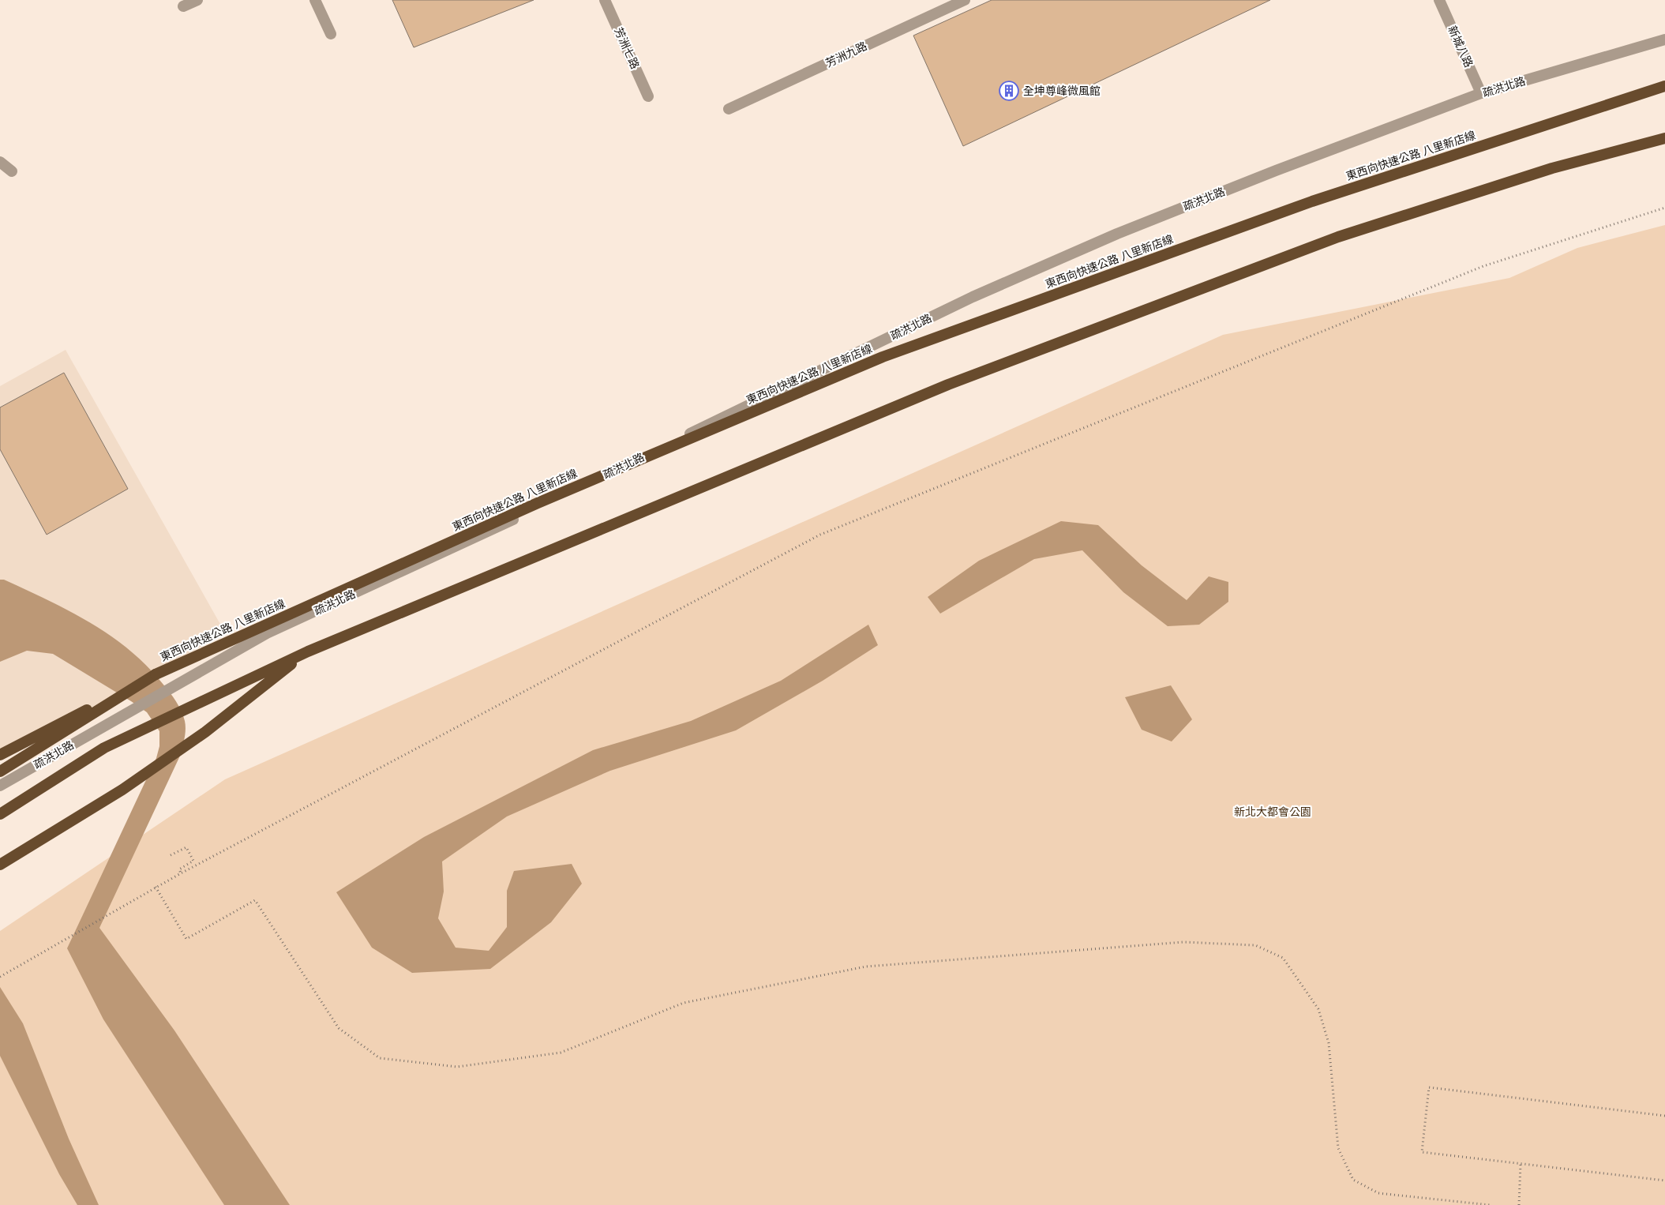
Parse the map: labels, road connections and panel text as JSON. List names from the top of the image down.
{
  "streets": {
    "highway": ["東西向快速公路 八里新店線"],
    "street": [
      "新城八路",
      "芳洲七路",
      "芳洲九路",
      "疏洪北路"
    ]
  },
  "crossings": [
    ["新城八路", "疏洪北路"]
  ],
  "parks": ["新北大都會公園"],
  "places": {
    "building": ["全坤尊峰微風館"]
  }
}
